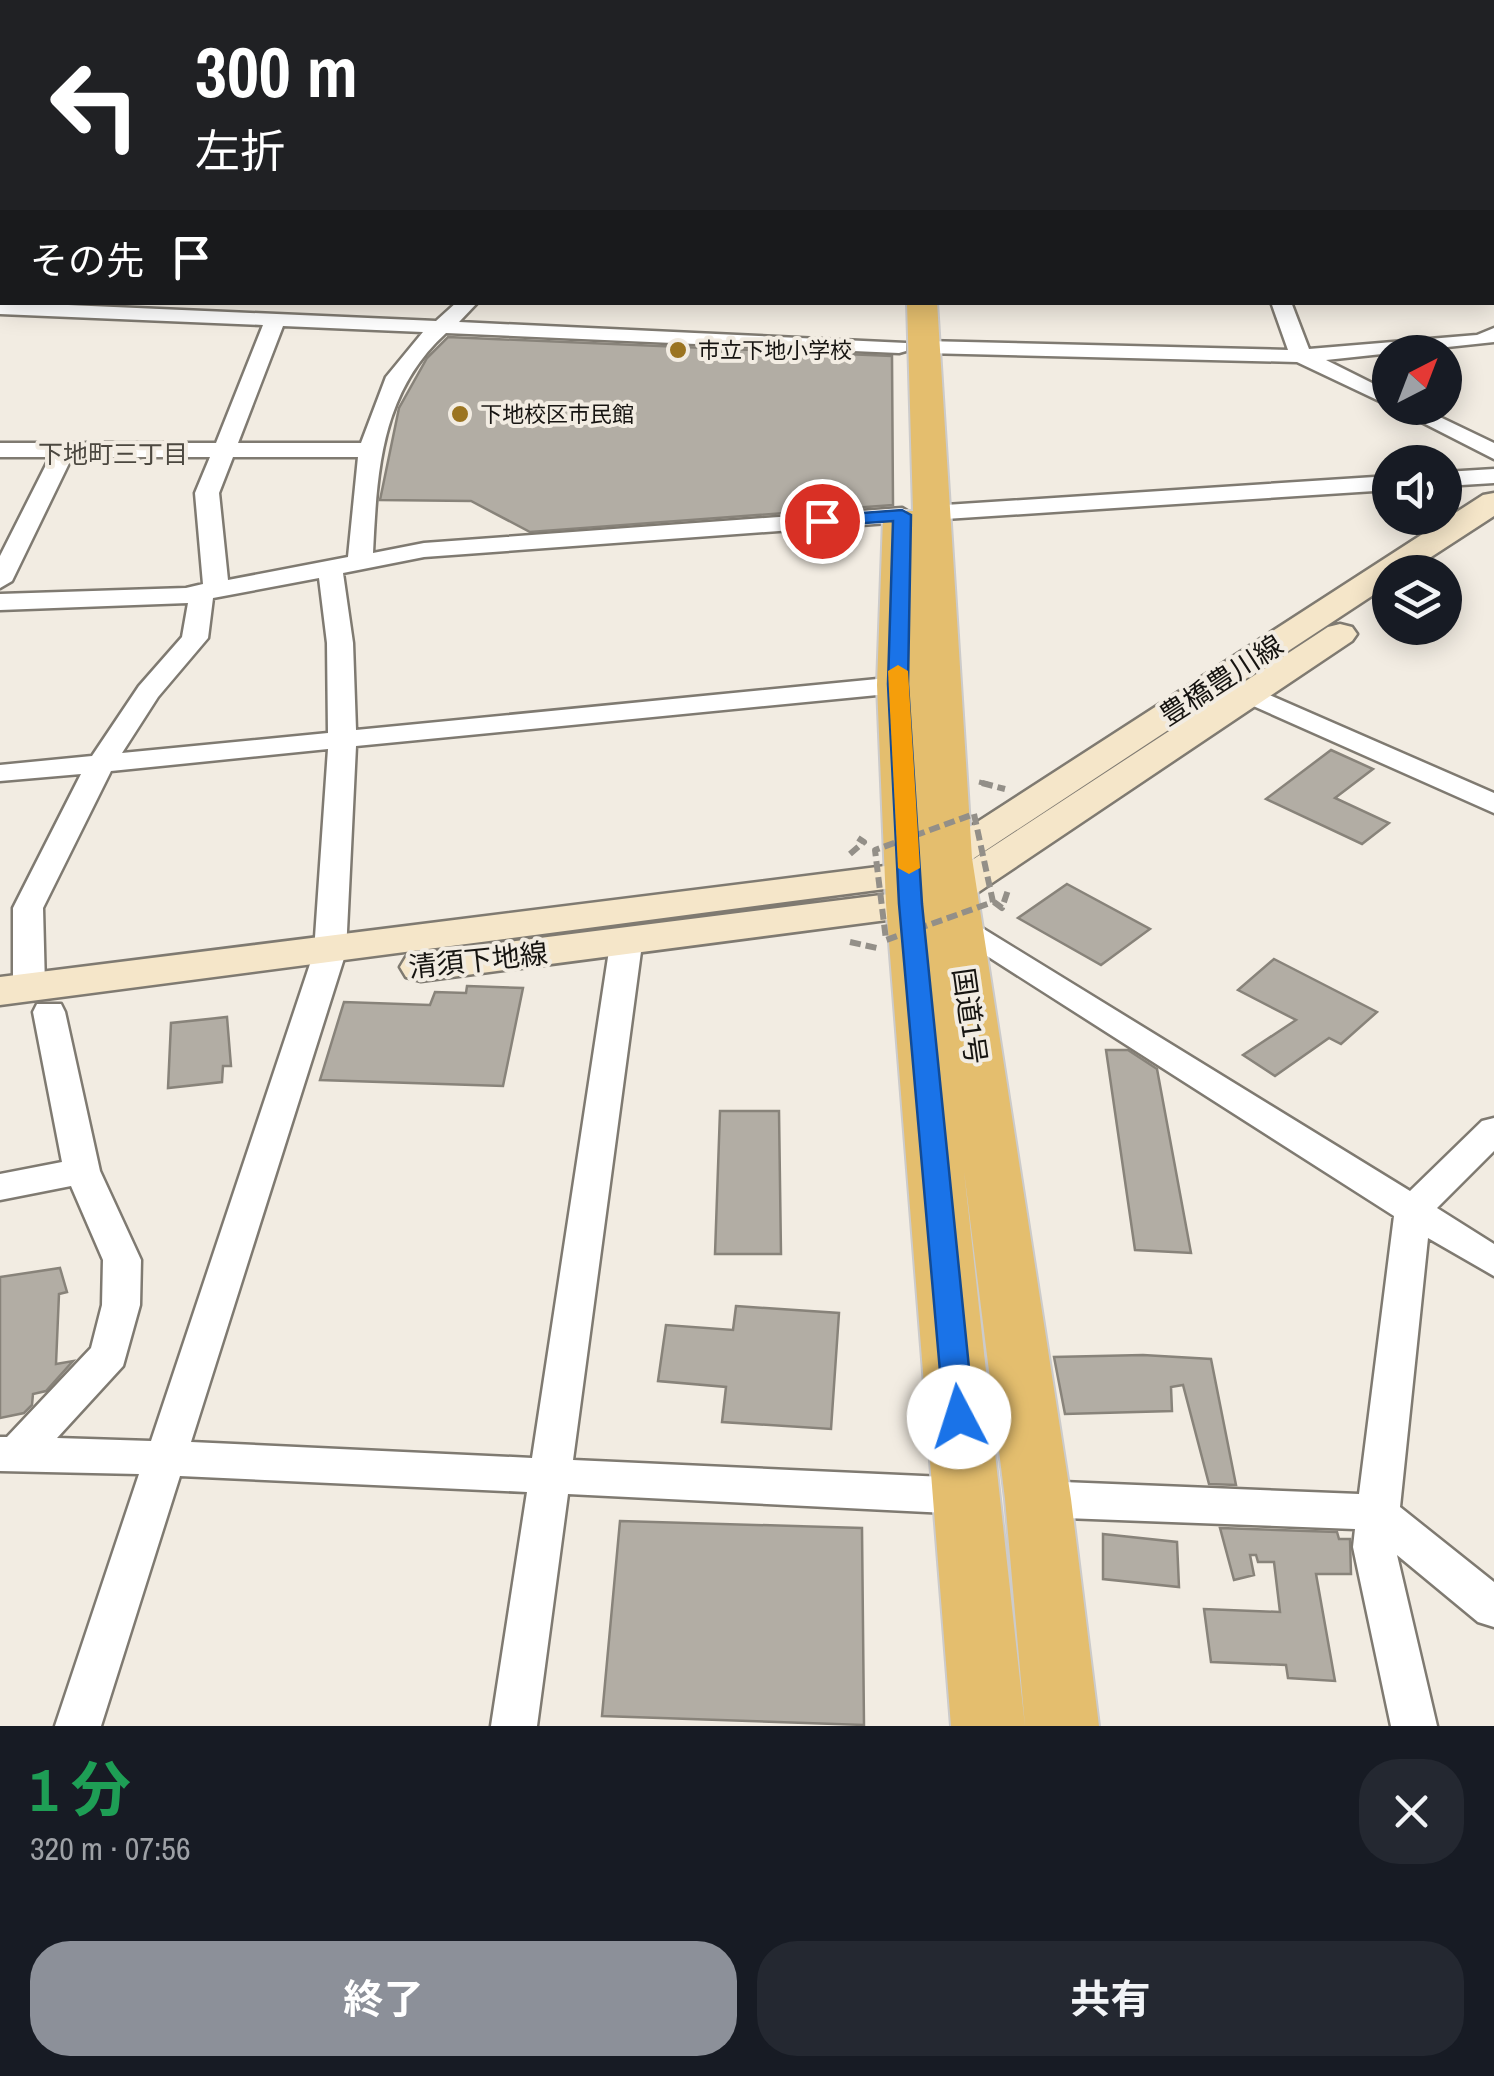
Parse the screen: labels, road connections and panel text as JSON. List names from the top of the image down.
{
  "streets": {
    "highway": ["国道1号"],
    "main road": ["豊橋豊川線", "清須下地線"]
  },
  "crossings": [
    ["豊橋豊川線", "清須下地線"],
    ["豊橋豊川線", "国道1号"],
    ["清須下地線", "国道1号"]
  ],
  "districts": ["下地町三丁目"],
  "places": ["市立下地小学校", "下地校区市民館"],
  "north": "top right",
  "page": {
    "turn": ["300 m", "左折"],
    "then": "その先",
    "heading": ["1 分", "320 m · 07:56"],
    "buttons": ["終了", "共有"]
  }
}
